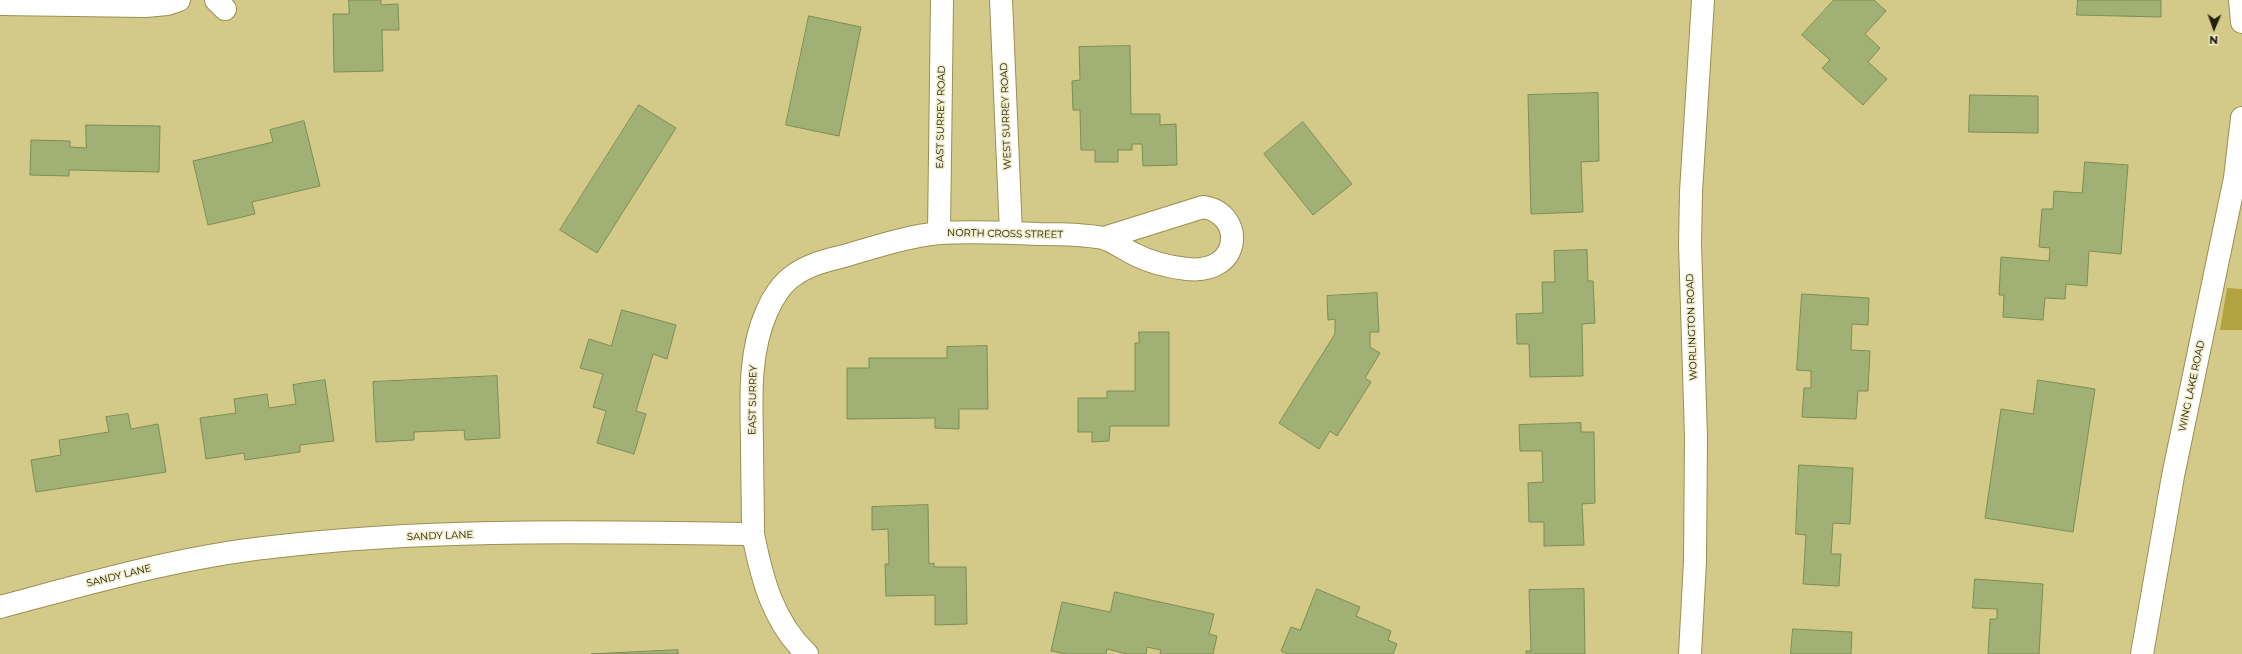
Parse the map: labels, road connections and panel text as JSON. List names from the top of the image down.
{
  "streets": {
    "street": [
      "WEST SURREY ROAD",
      "EAST SURREY ROAD",
      "NORTH CROSS STREET",
      "WORLINGTON ROAD",
      "WING LAKE ROAD",
      "EAST SURREY",
      "SANDY LANE"
    ]
  },
  "crossings": [
    ["WEST SURREY ROAD", "NORTH CROSS STREET"],
    ["EAST SURREY ROAD", "NORTH CROSS STREET"],
    ["NORTH CROSS STREET", "EAST SURREY"],
    ["EAST SURREY", "SANDY LANE"]
  ],
  "north": "bottom"
}
